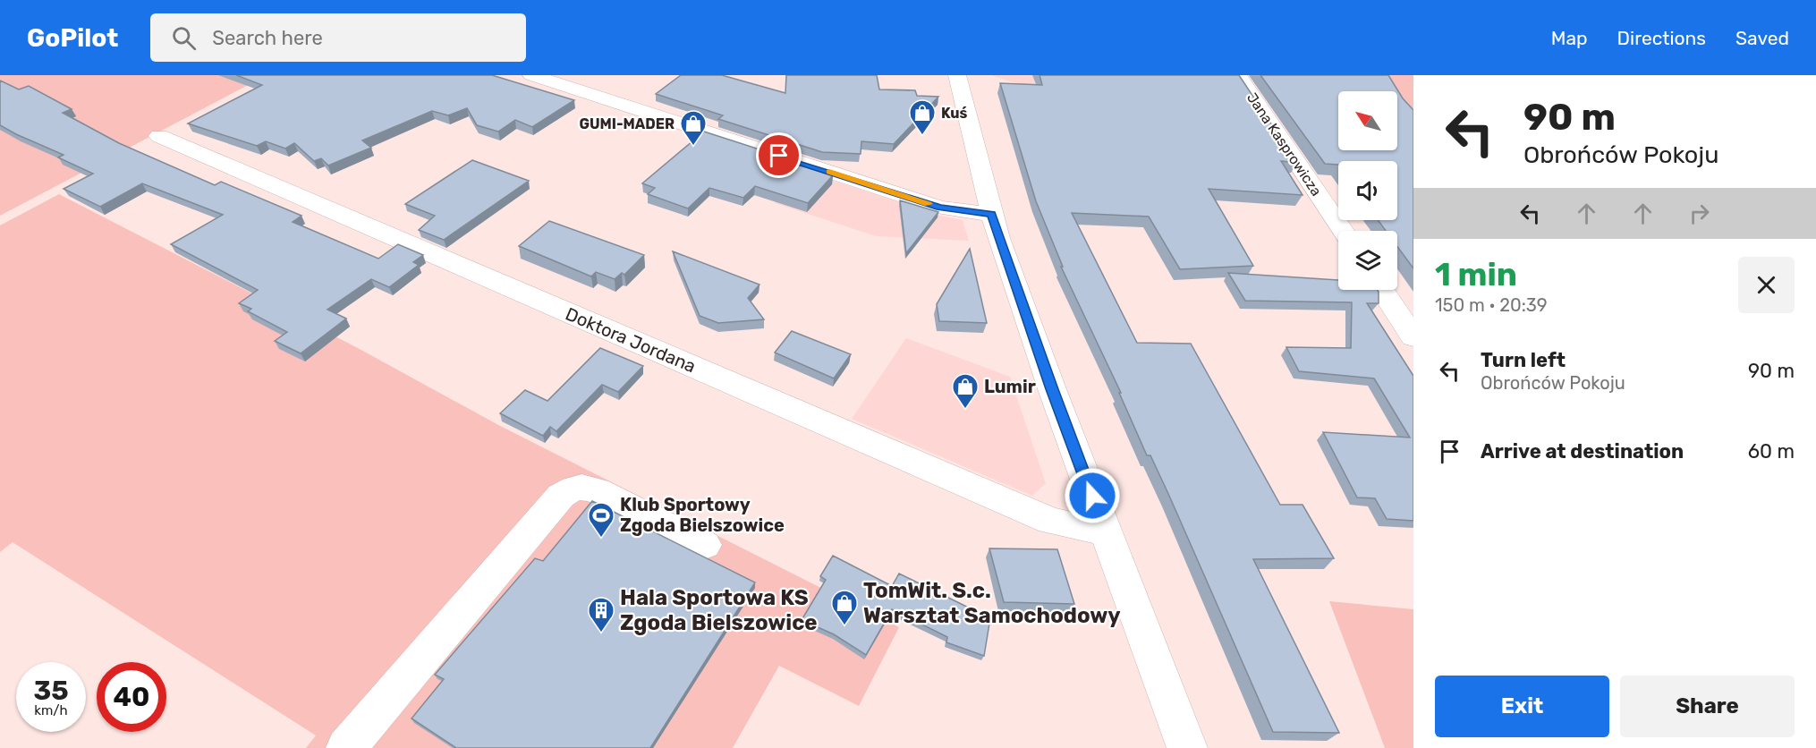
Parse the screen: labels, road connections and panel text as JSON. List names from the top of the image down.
{
  "streets": {
    "street": ["Jana Kasprowicza", "Doktora Jordana"]
  },
  "places": {
    "shop": [
      "Kuś",
      "GUMI-MADER",
      "Lumir",
      "TomWit. S.c. Warsztat Samochodowy"
    ],
    "sports": ["Klub Sportowy Zgoda Bielszowice"],
    "building": ["Hala Sportowa KS Zgoda Bielszowice"]
  },
  "north": "top left",
  "page": {
    "header": "GoPilot",
    "search": "Search here",
    "nav": ["Map", "Directions", "Saved"],
    "turn": ["90 m", "Obrońców Pokoju"],
    "heading": ["1 min", "150 m · 20:39"],
    "list": [
      {
        "name": "Turn left",
        "note": "Obrońców Pokoju",
        "value": "90 m"
      },
      {
        "name": "Arrive at destination",
        "value": "60 m"
      }
    ],
    "speed": "35 km/h",
    "limit": "40",
    "buttons": ["Exit", "Share"]
  }
}
